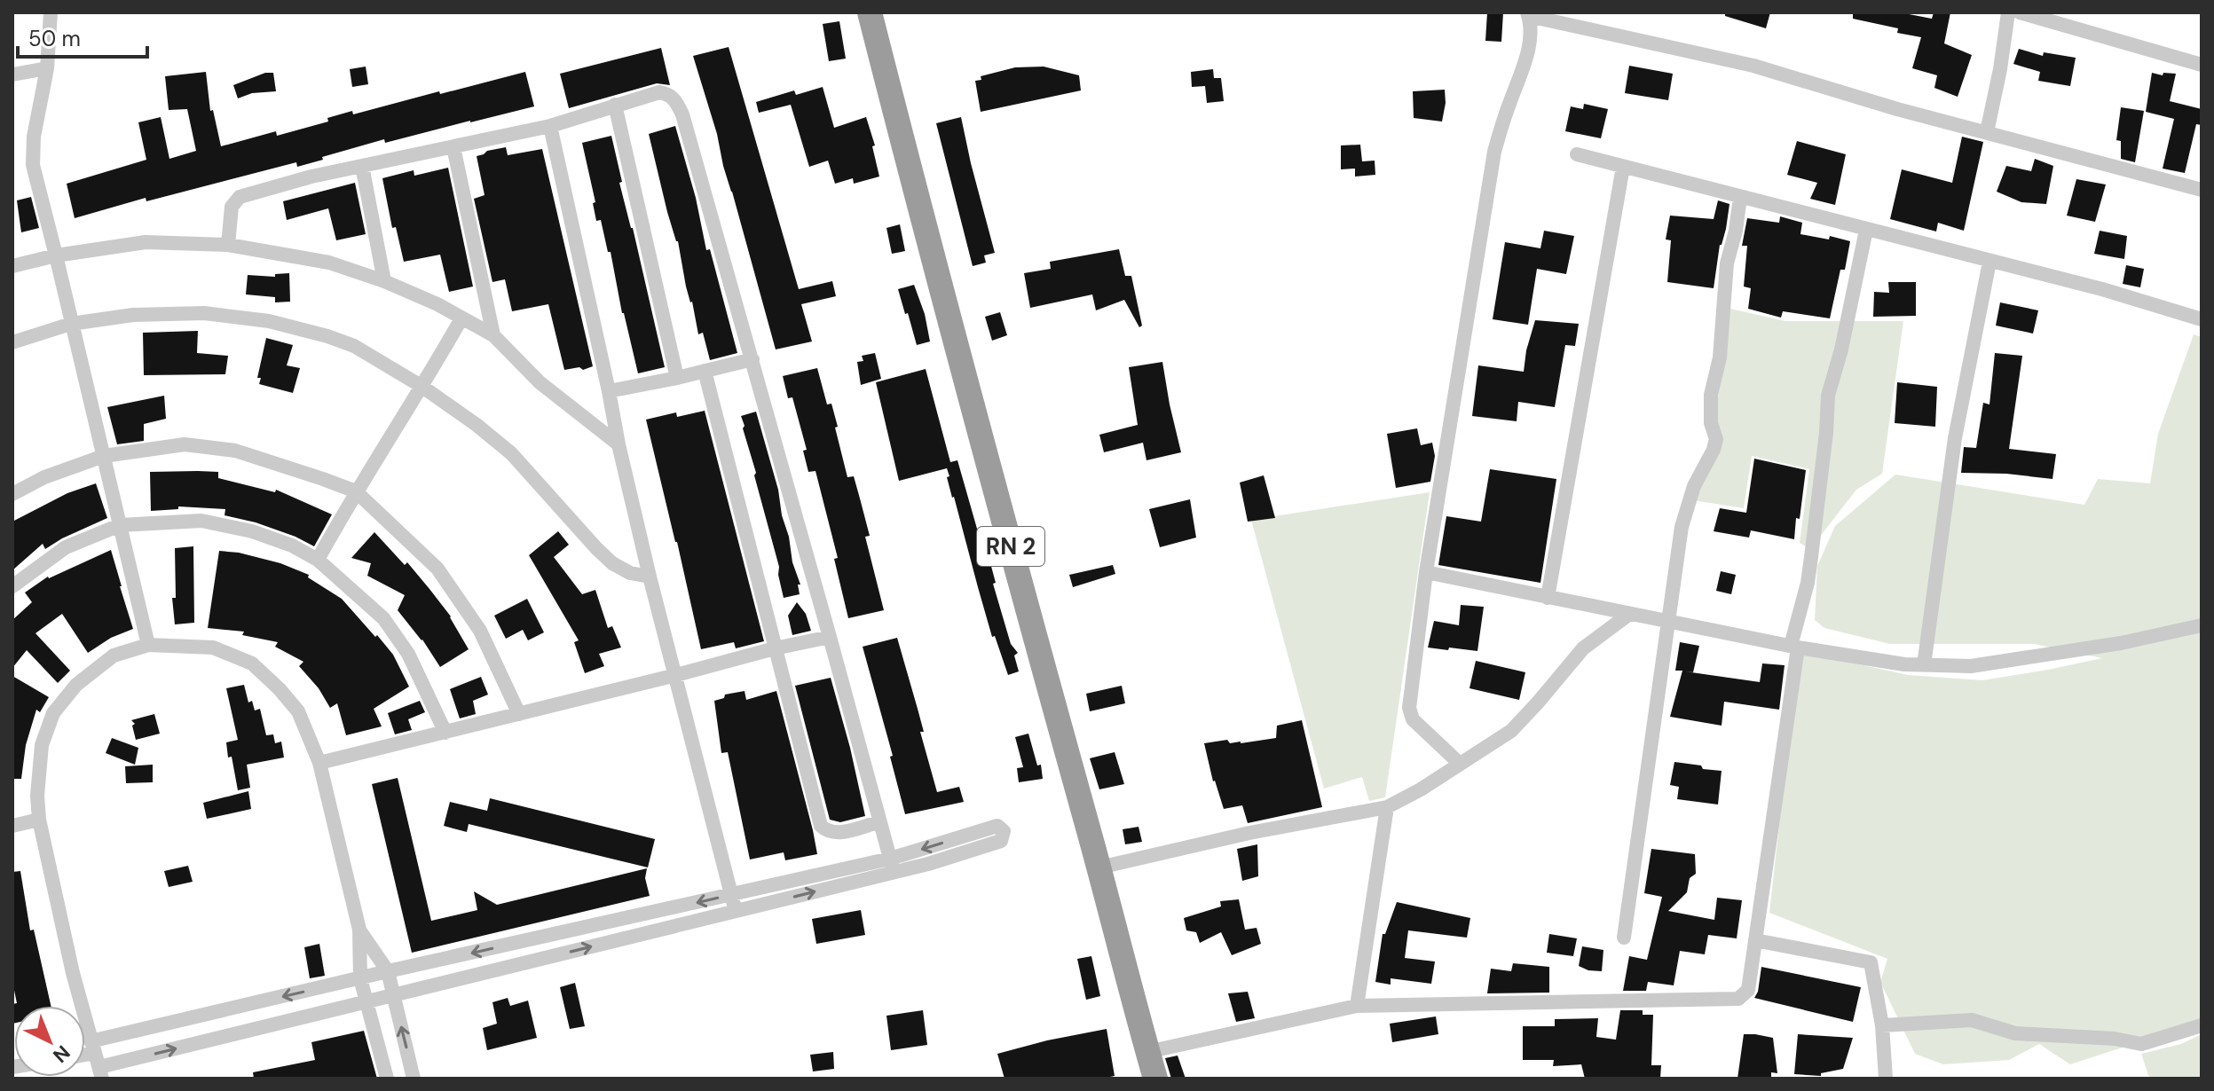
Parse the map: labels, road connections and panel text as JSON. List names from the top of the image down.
{
  "streets": {
    "highway": ["RN 2"]
  },
  "scale_bar": "50 m",
  "north": "bottom right"
}
